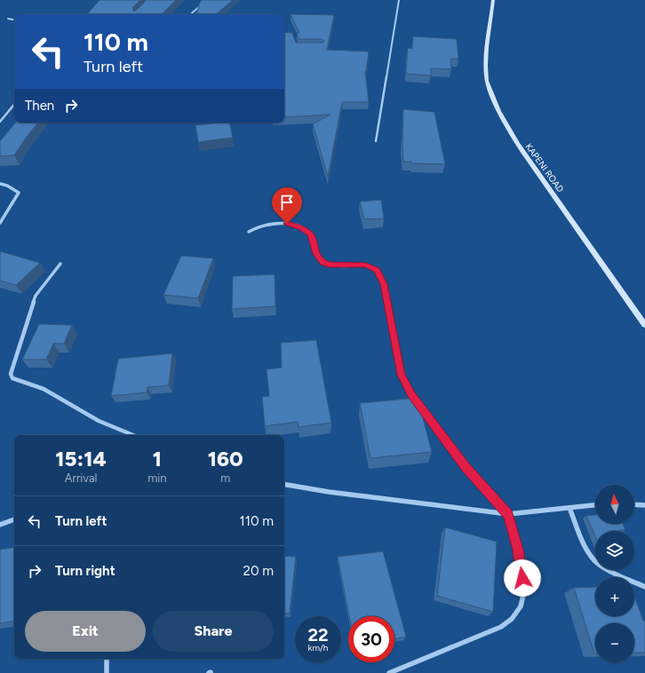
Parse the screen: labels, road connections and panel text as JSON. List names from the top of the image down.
{
  "streets": {
    "main road": ["KAPENI ROAD"]
  },
  "north": "top",
  "page": {
    "turn": ["110 m", "Turn left"],
    "then": "Then",
    "eta": [
      "15:14",
      "Arrival",
      "1",
      "min",
      "160",
      "m"
    ],
    "map_buttons": ["+", "−"],
    "list": [
      {
        "name": "Turn left",
        "value": "110 m"
      },
      {
        "name": "Turn right",
        "value": "20 m"
      }
    ],
    "buttons": ["Exit", "Share"],
    "speed": "22 km/h",
    "limit": "30"
  }
}
